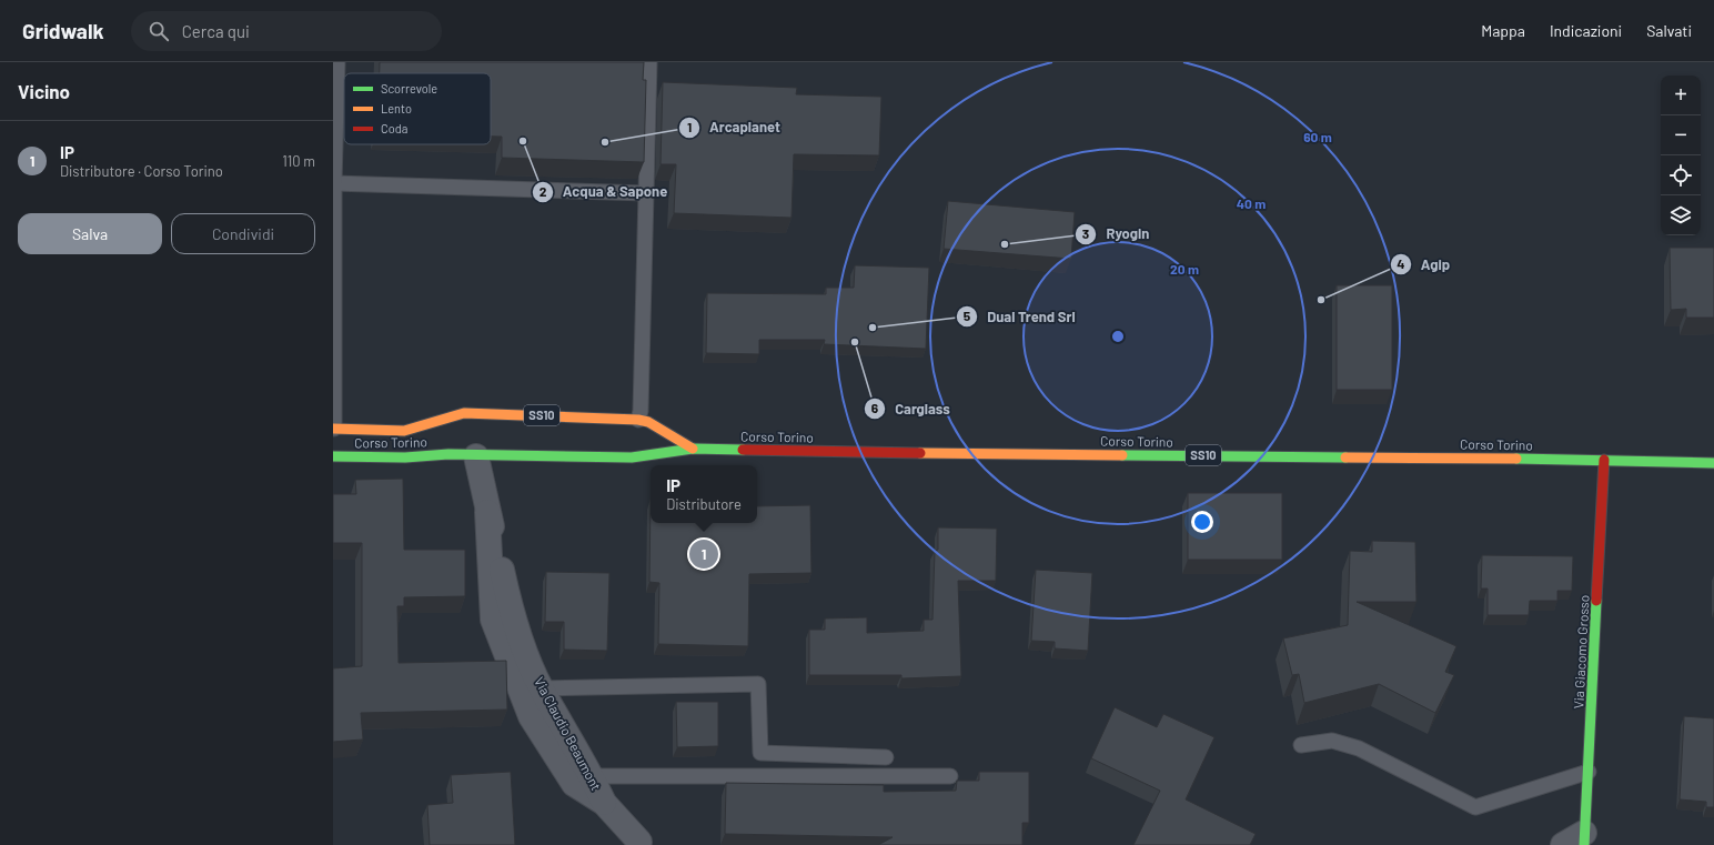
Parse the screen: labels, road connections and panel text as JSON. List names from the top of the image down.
{
  "streets": {
    "main road": ["SS10", "Corso Torino", "Via Giacomo Grosso"],
    "street": ["Via Claudio Beaumont"]
  },
  "crossings": [
    ["Corso Torino", "Via Giacomo Grosso"],
    ["Corso Torino", "Via Claudio Beaumont"]
  ],
  "places": [
    "Acqua & Sapone",
    "Arcaplanet",
    "Ryogin",
    "Agip",
    "Dual Trend Srl",
    "Carglass"
  ],
  "legend": ["Scorrevole", "Lento", "Coda"],
  "page": {
    "header": "Gridwalk",
    "search": "Cerca qui",
    "nav": ["Mappa", "Indicazioni", "Salvati"],
    "heading": "Vicino",
    "map_buttons": ["+", "−"],
    "list": [
      {
        "mark": "1",
        "name": "IP",
        "note": "Distributore · Corso Torino",
        "value": "110 m"
      }
    ],
    "buttons": ["Salva", "Condividi"],
    "popup": ["IP", "Distributore"],
    "pins": "1"
  },
  "rings": ["60 m", "40 m", "20 m"]
}
